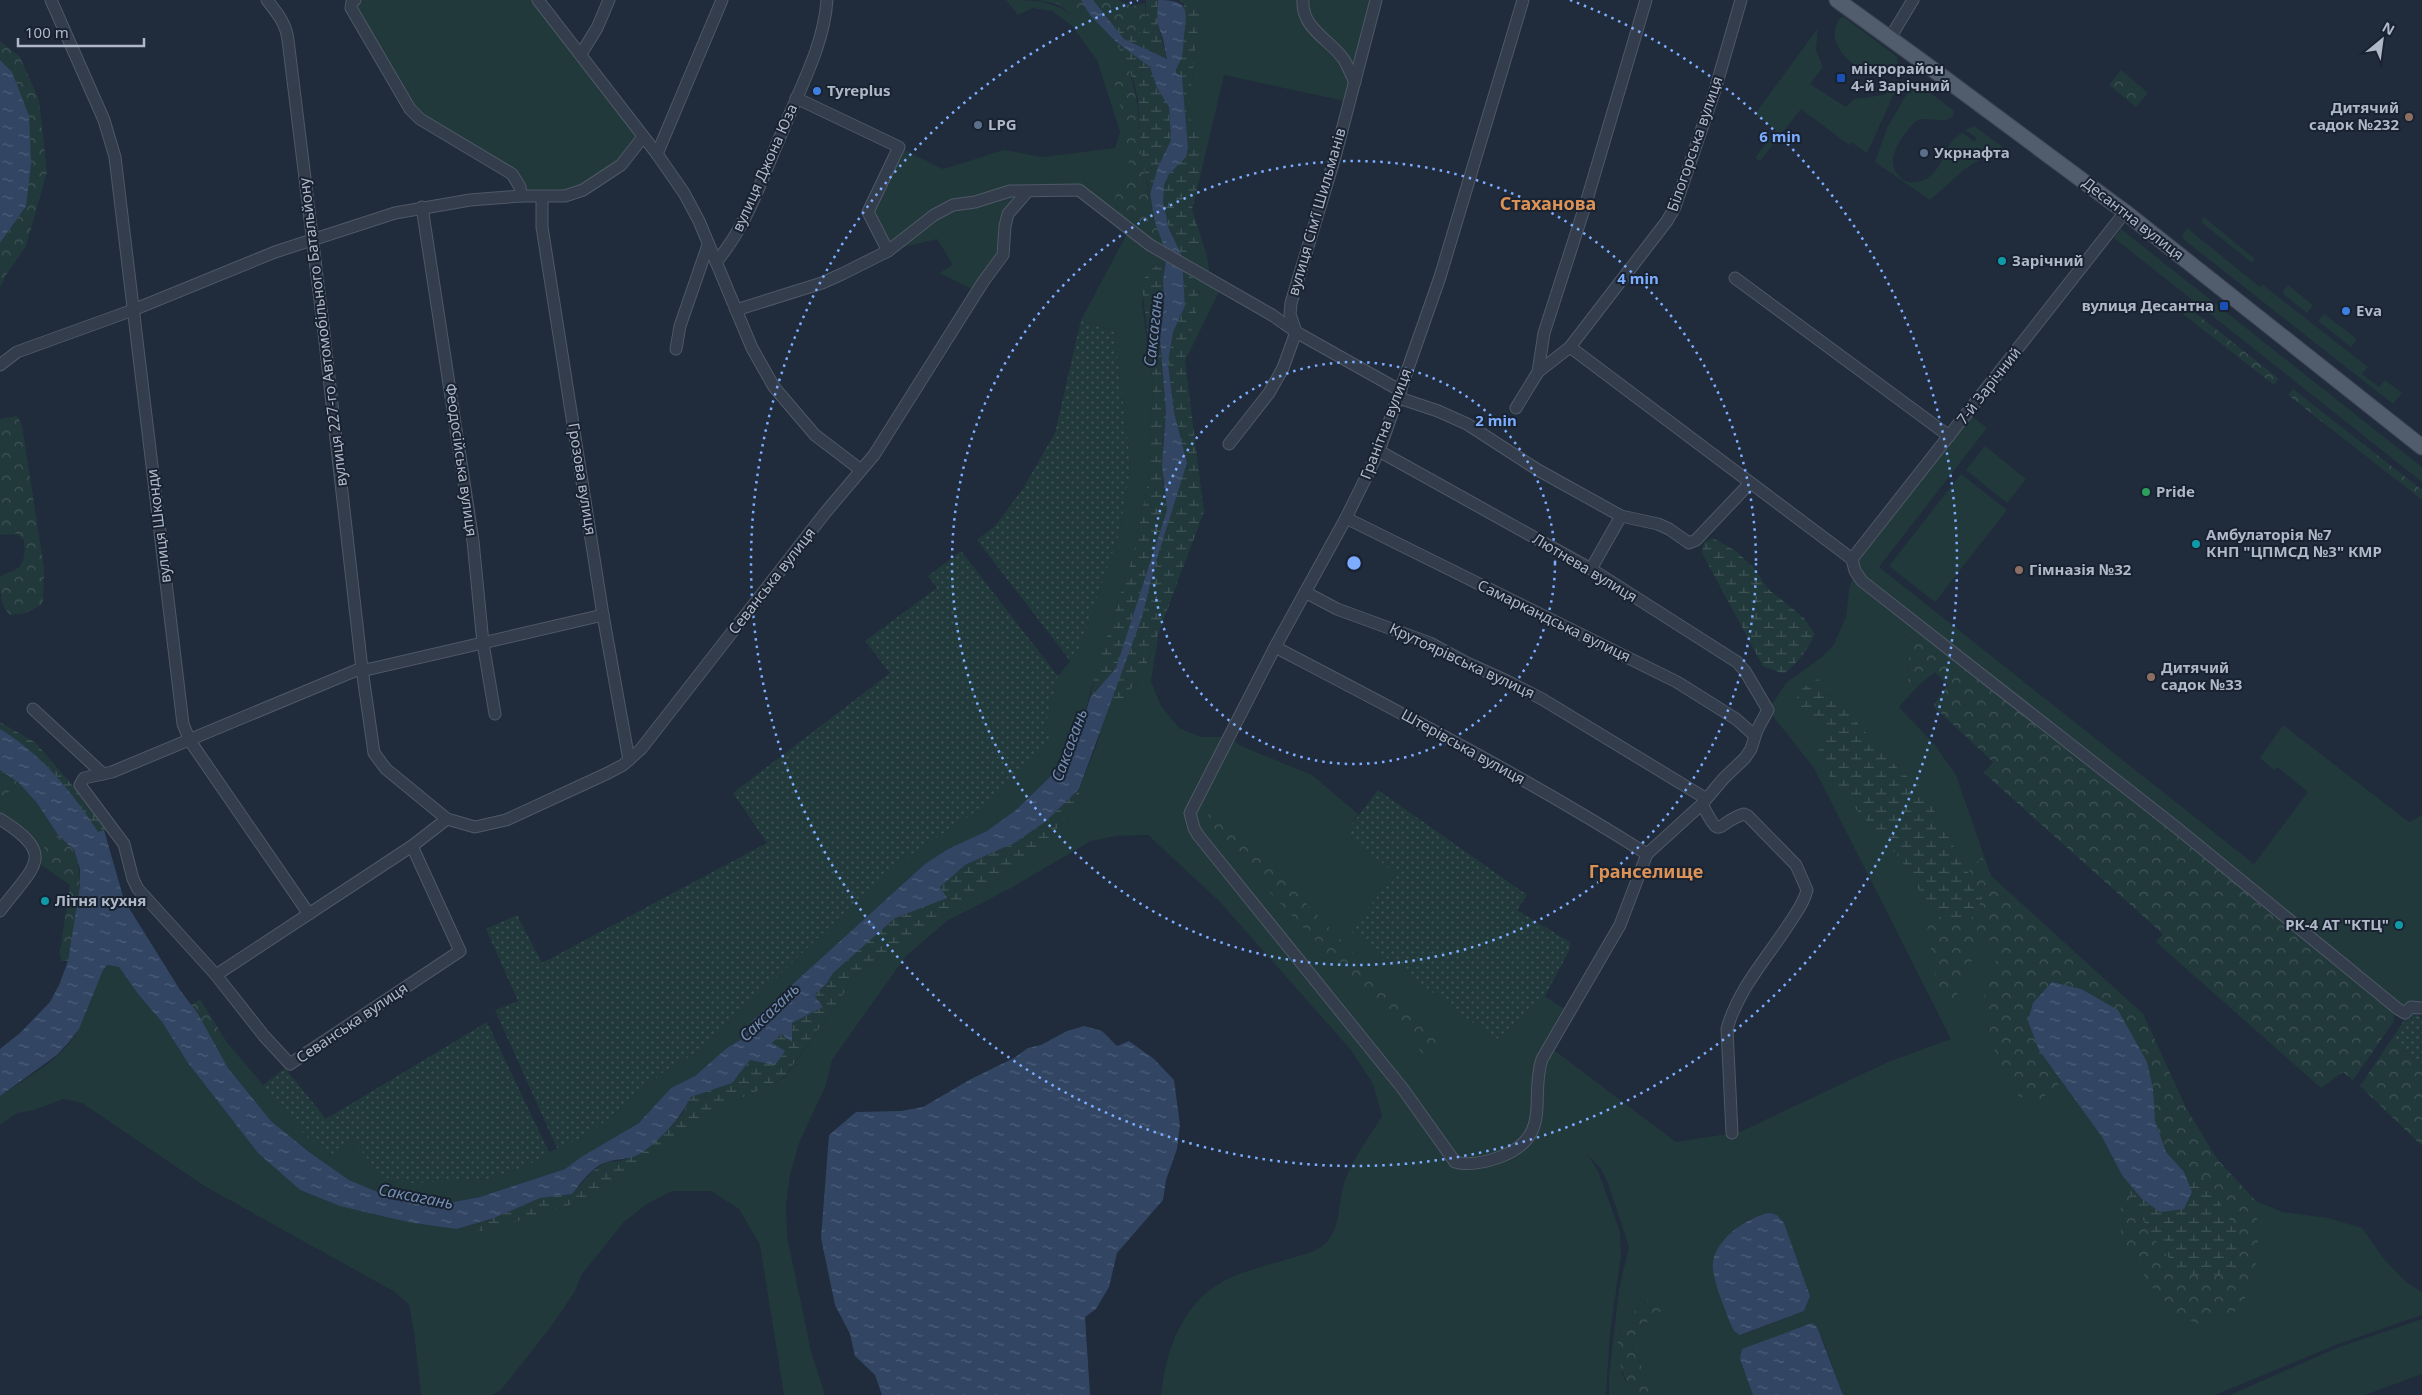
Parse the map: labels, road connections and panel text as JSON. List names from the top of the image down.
{
  "streets": {
    "main road": ["Десантна вулиця"],
    "street": [
      "Білогорська вулиця",
      "вулиця Джона Юза",
      "вулиця Сімʼї Шильманів",
      "вулиця 227-го Автомобільного Батальйону",
      "7-й Зарічний",
      "Гранітна вулиця",
      "Феодосійська вулиця",
      "Грозова вулиця",
      "вулиця Шконди",
      "Лютнева вулиця",
      "Севанська вулиця",
      "Самаркандська вулиця",
      "Крутоярівська вулиця",
      "Штерівська вулиця"
    ]
  },
  "crossings": [
    ["Десантна вулиця", "7-й Зарічний"],
    ["вулиця 227-го Автомобільного Батальйону", "Севанська вулиця"],
    ["Гранітна вулиця", "Лютнева вулиця"],
    ["Гранітна вулиця", "Самаркандська вулиця"],
    ["Гранітна вулиця", "Крутоярівська вулиця"],
    ["Гранітна вулиця", "Штерівська вулиця"],
    ["Грозова вулиця", "Севанська вулиця"],
    ["Лютнева вулиця", "Самаркандська вулиця"]
  ],
  "districts": ["Стаханова", "Гранселище"],
  "water": ["Саксагань"],
  "places": {
    "transit": ["мікрорайон 4-й Зарічний", "вулиця Десантна"],
    "other": [
      "Tyreplus",
      "Дитячий садок №232",
      "LPG",
      "Укрнафта",
      "Зарічний",
      "Eva",
      "Pride",
      "Амбулаторія №7 КНП \"ЦПМСД №3\" КМР",
      "Гімназія №32",
      "Дитячий садок №33",
      "Літня кухня",
      "РК-4 АТ \"КТЦ\""
    ]
  },
  "scale_bar": "100 m",
  "north": "top right",
  "rings": ["6 min", "4 min", "2 min"]
}
